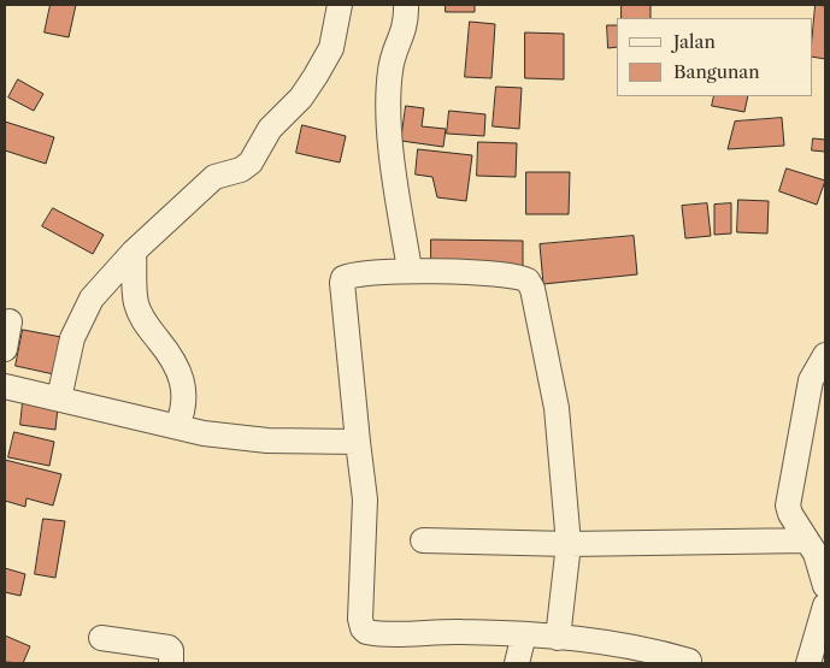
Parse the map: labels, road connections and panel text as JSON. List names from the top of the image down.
{
  "legend": ["Jalan", "Bangunan"]
}
